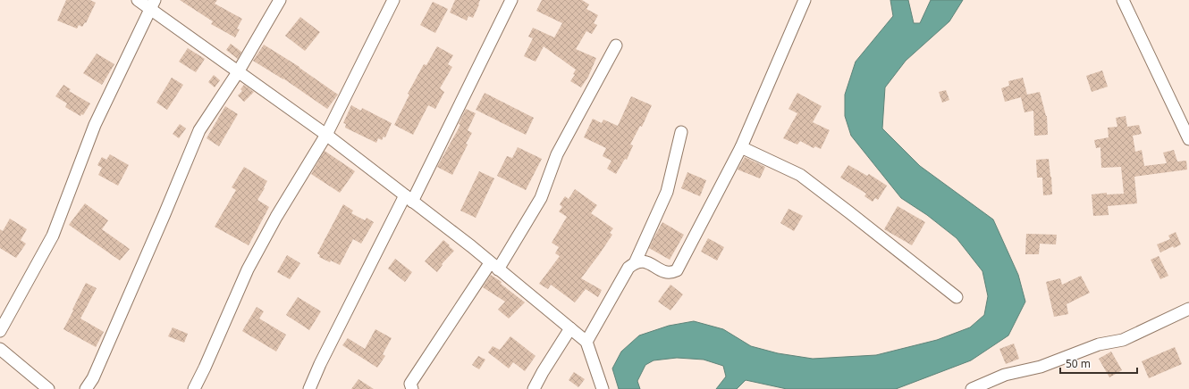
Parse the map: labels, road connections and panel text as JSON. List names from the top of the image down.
{
  "scale_bar": "50 m"
}
